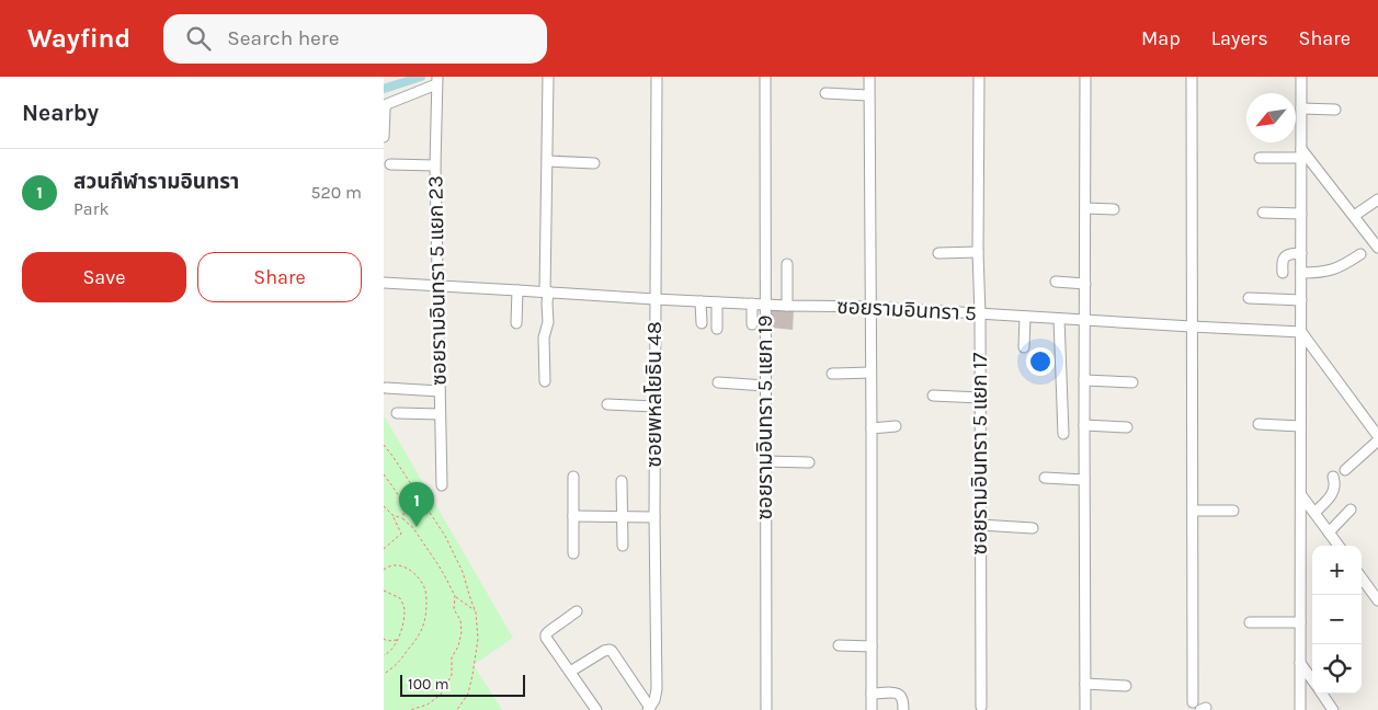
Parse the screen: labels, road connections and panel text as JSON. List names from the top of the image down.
{
  "streets": {
    "street": [
      "ซอยรามอินทรา 5 แยก 23",
      "ซอยรามอินทรา 5",
      "ซอยพหลโยธิน 48",
      "ซอยรามอินทรา 5 แยก 19",
      "ซอยรามอินทรา 5 แยก 17"
    ]
  },
  "crossings": [
    ["ซอยรามอินทรา 5 แยก 23", "ซอยรามอินทรา 5"],
    ["ซอยรามอินทรา 5", "ซอยพหลโยธิน 48"],
    ["ซอยรามอินทรา 5", "ซอยรามอินทรา 5 แยก 19"],
    ["ซอยรามอินทรา 5", "ซอยรามอินทรา 5 แยก 17"]
  ],
  "scale_bar": "100 m",
  "north": "bottom left",
  "page": {
    "header": "Wayfind",
    "search": "Search here",
    "nav": ["Map", "Layers", "Share"],
    "heading": "Nearby",
    "list": [
      {
        "mark": "1",
        "name": "สวนกีฬารามอินทรา",
        "note": "Park",
        "value": "520 m"
      }
    ],
    "buttons": ["Save", "Share"],
    "pins": "1",
    "map_buttons": ["+", "−"],
    "scale": "100 m"
  }
}
